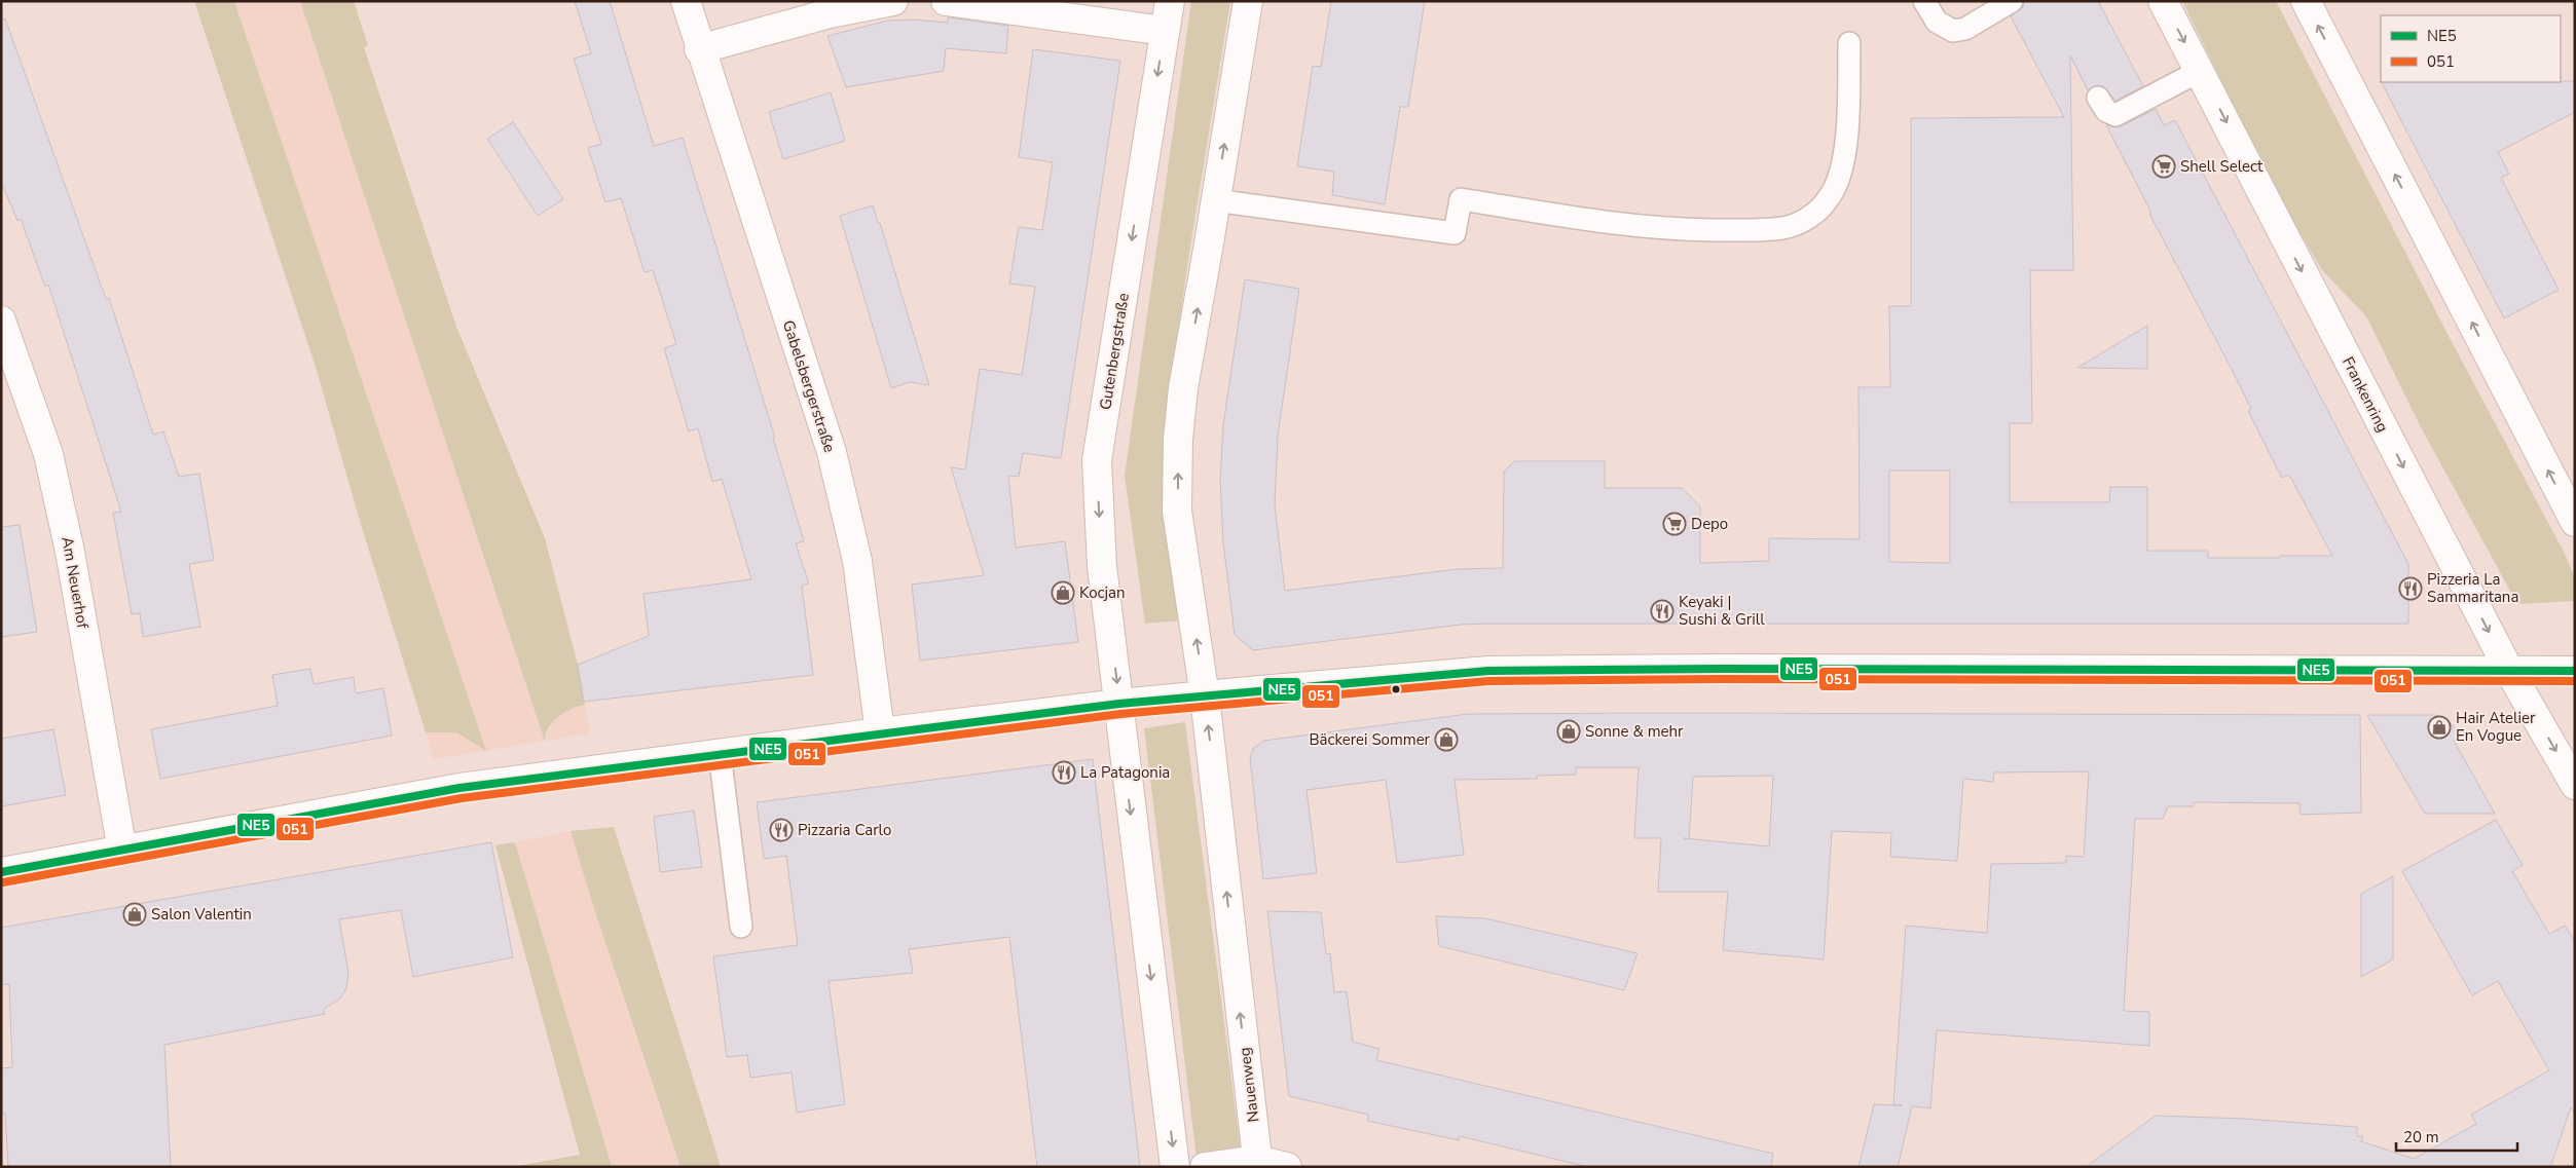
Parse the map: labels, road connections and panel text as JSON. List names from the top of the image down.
{
  "streets": {
    "street": [
      "Gutenbergstraße",
      "Gabelsbergerstraße",
      "Frankenring",
      "Am Neuerhof",
      "Nauenweg"
    ]
  },
  "places": {
    "supermarket": ["Shell Select", "Depo"],
    "restaurant": [
      "Pizzeria La Sammaritana",
      "Keyaki | Sushi & Grill",
      "La Patagonia",
      "Pizzaria Carlo"
    ],
    "shop": [
      "Kocjan",
      "Hair Atelier En Vogue",
      "Sonne & mehr",
      "Bäckerei Sommer",
      "Salon Valentin"
    ]
  },
  "lines": ["transit line NE5", "transit line 051"],
  "legend": ["NE5", "051"],
  "scale_bar": "20 m"
}
